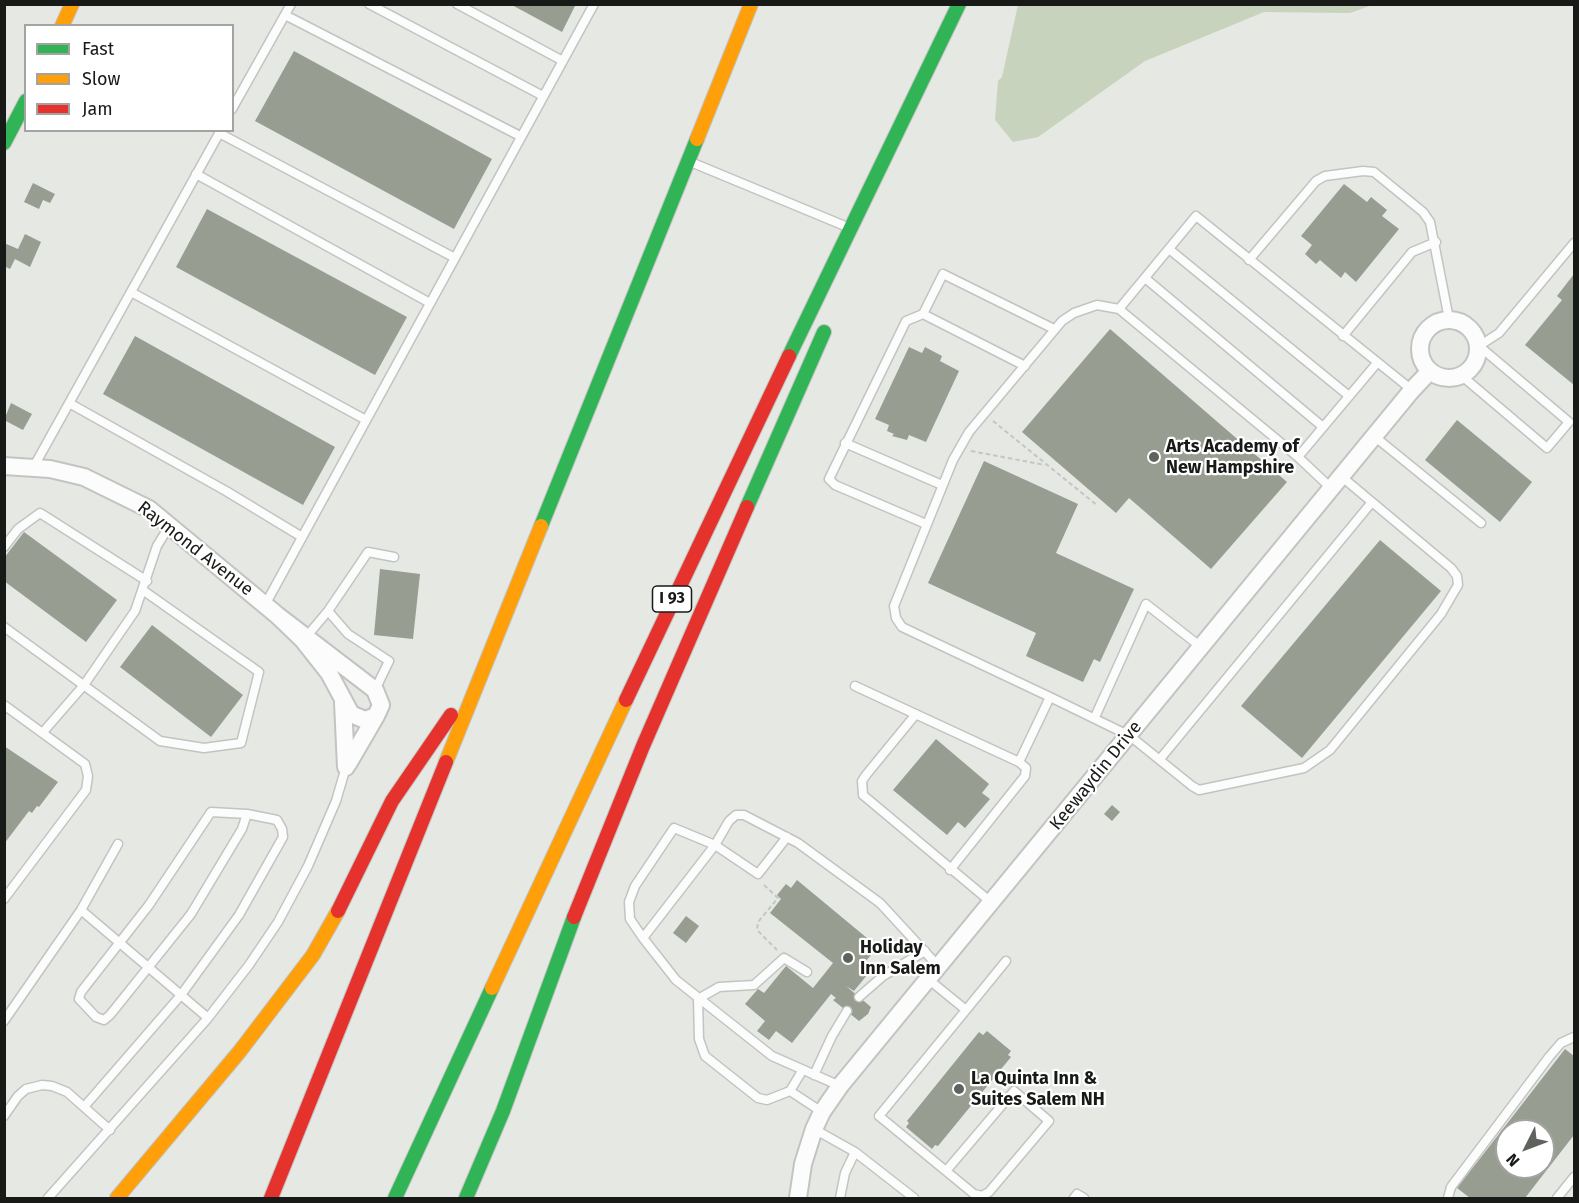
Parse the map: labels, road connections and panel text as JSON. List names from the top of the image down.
{
  "streets": {
    "main road": ["I 93"],
    "street": ["Raymond Avenue", "Keewaydin Drive"]
  },
  "places": ["Arts Academy of New Hampshire", "Holiday Inn Salem", "La Quinta Inn & Suites Salem NH"],
  "legend": ["Fast", "Slow", "Jam"],
  "north": "bottom left"
}
